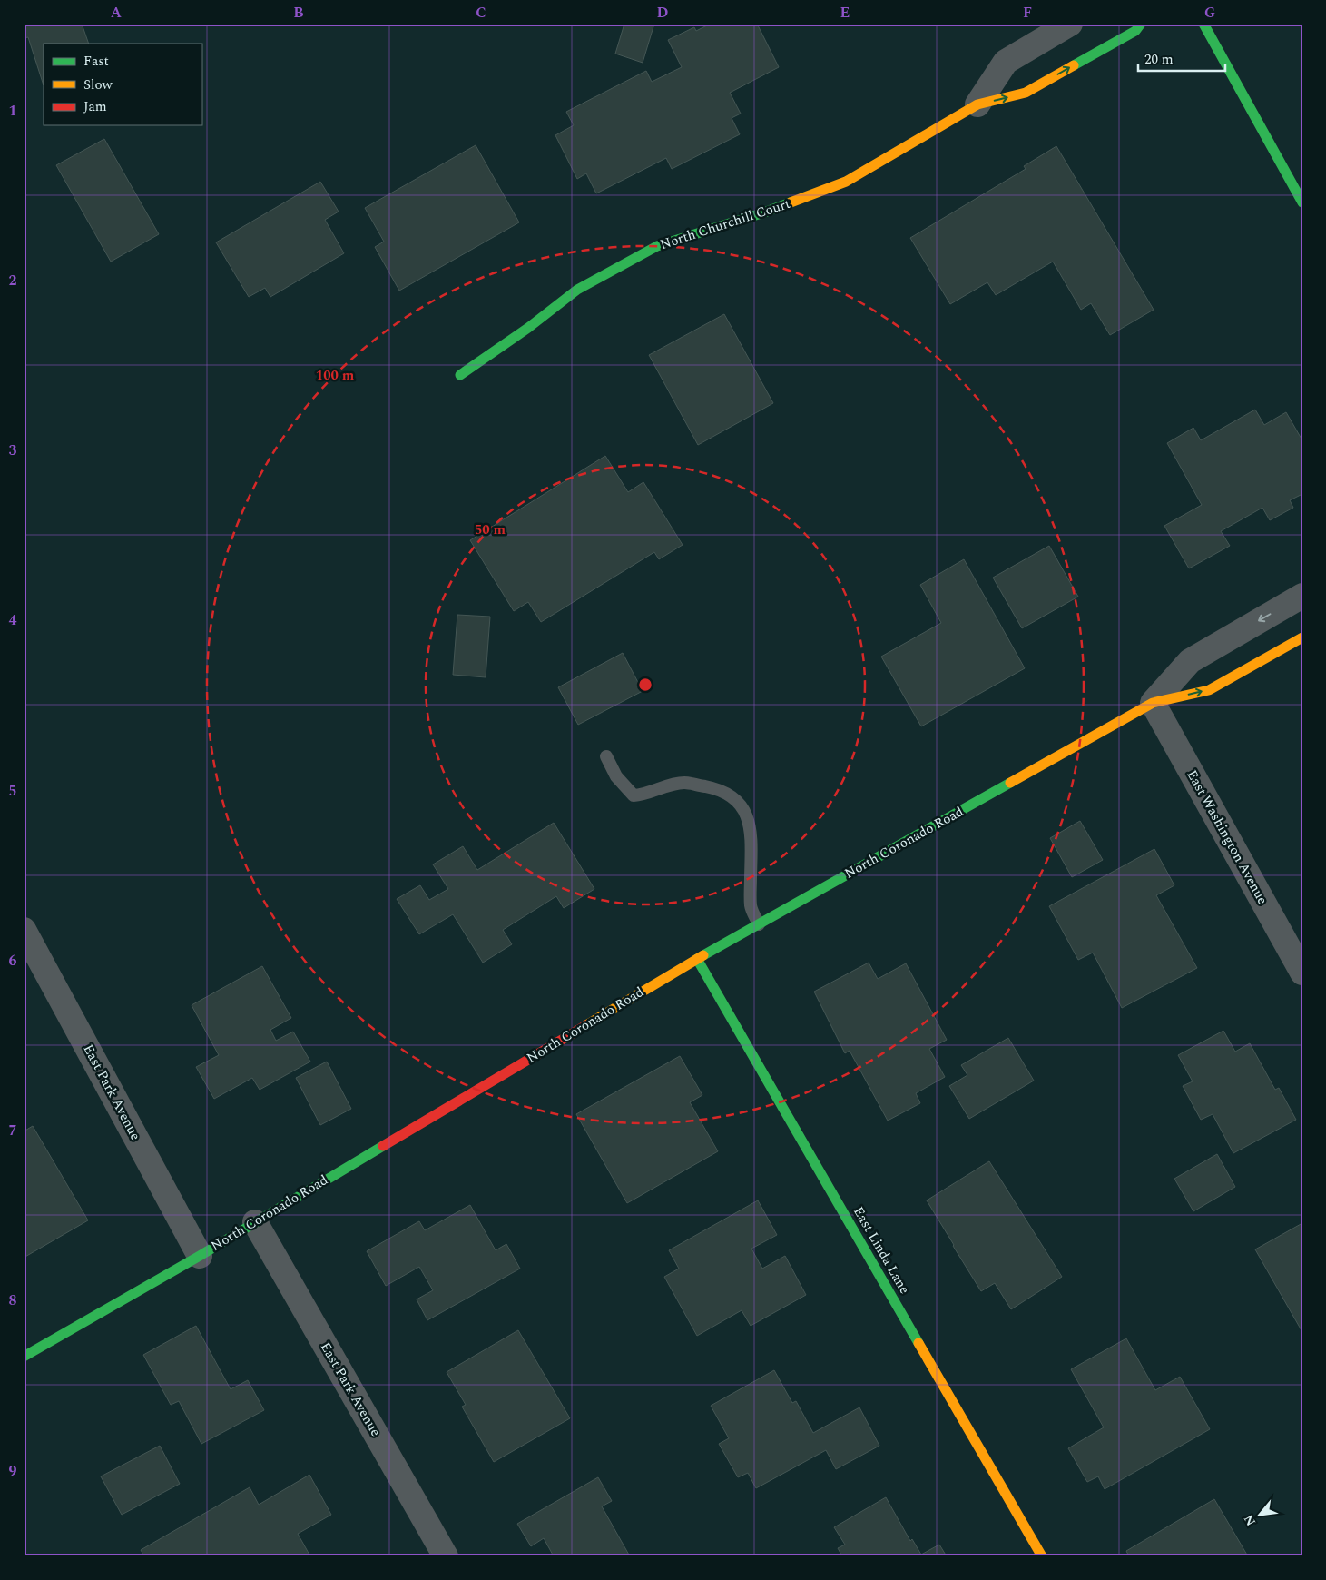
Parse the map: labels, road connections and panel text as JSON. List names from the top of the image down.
{
  "streets": {
    "street": [
      "North Churchill Court",
      "East Washington Avenue",
      "North Coronado Road",
      "East Park Avenue",
      "East Linda Lane"
    ]
  },
  "crossings": [
    ["East Washington Avenue", "North Coronado Road"],
    ["North Coronado Road", "East Park Avenue"],
    ["North Coronado Road", "East Linda Lane"]
  ],
  "legend": ["Fast", "Slow", "Jam"],
  "scale_bar": "20 m",
  "north": "bottom left",
  "grid": {
    "columns": [
      "A",
      "B",
      "C",
      "D",
      "E",
      "F",
      "G"
    ],
    "rows": [
      "1",
      "2",
      "3",
      "4",
      "5",
      "6",
      "7",
      "8",
      "9"
    ]
  },
  "rings": ["100 m", "50 m"]
}
